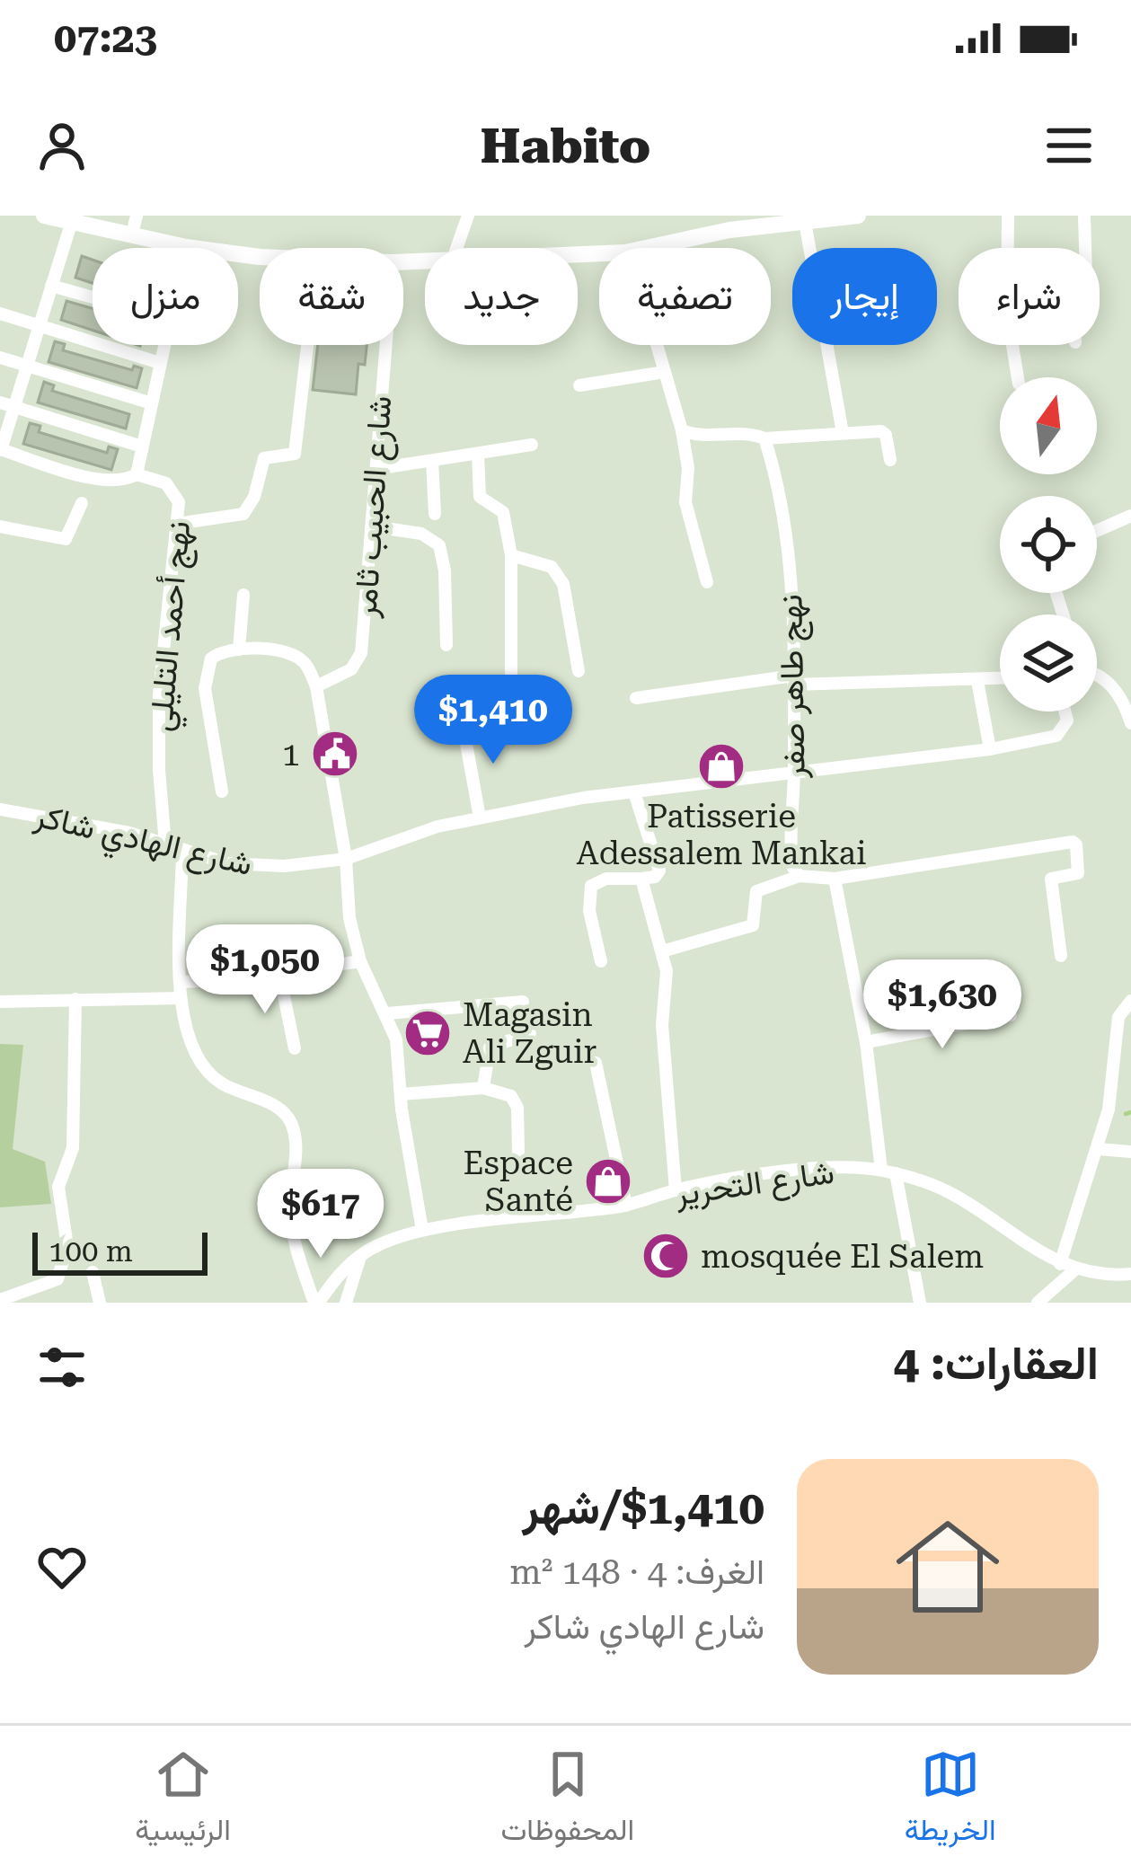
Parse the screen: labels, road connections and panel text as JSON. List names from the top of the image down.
{
  "streets": {
    "street": [
      "شارع الحبيب ثامر",
      "نهج أحمد التليلي",
      "نهج طاهر صفر",
      "شارع الهادي شاكر",
      "شارع التحرير"
    ]
  },
  "crossings": [
    ["نهج أحمد التليلي", "شارع الهادي شاكر"],
    ["نهج طاهر صفر", "شارع الهادي شاكر"]
  ],
  "places": {
    "public building": ["1"],
    "shop": ["Patisserie Adessalem Mankai", "Espace Santé"],
    "supermarket": ["Magasin Ali Zguir"],
    "mosque": ["mosquée El Salem"]
  },
  "scale_bar": "100 m",
  "north": "top",
  "page": {
    "status": "07:23",
    "header": "Habito",
    "chip": [
      "شراء",
      "إيجار",
      "تصفية",
      "جديد",
      "شقة",
      "منزل"
    ],
    "price": [
      "$1,410",
      "$1,050",
      "$1,630",
      "$617"
    ],
    "scale": "100 m",
    "heading": "العقارات: 4",
    "list": [
      {
        "name": "$1,410/شهر",
        "note": "الغرف: 4 · 148 m² · شارع الهادي شاكر"
      }
    ],
    "tabs": ["الخريطة", "المحفوظات", "الرئيسية"]
  }
}
